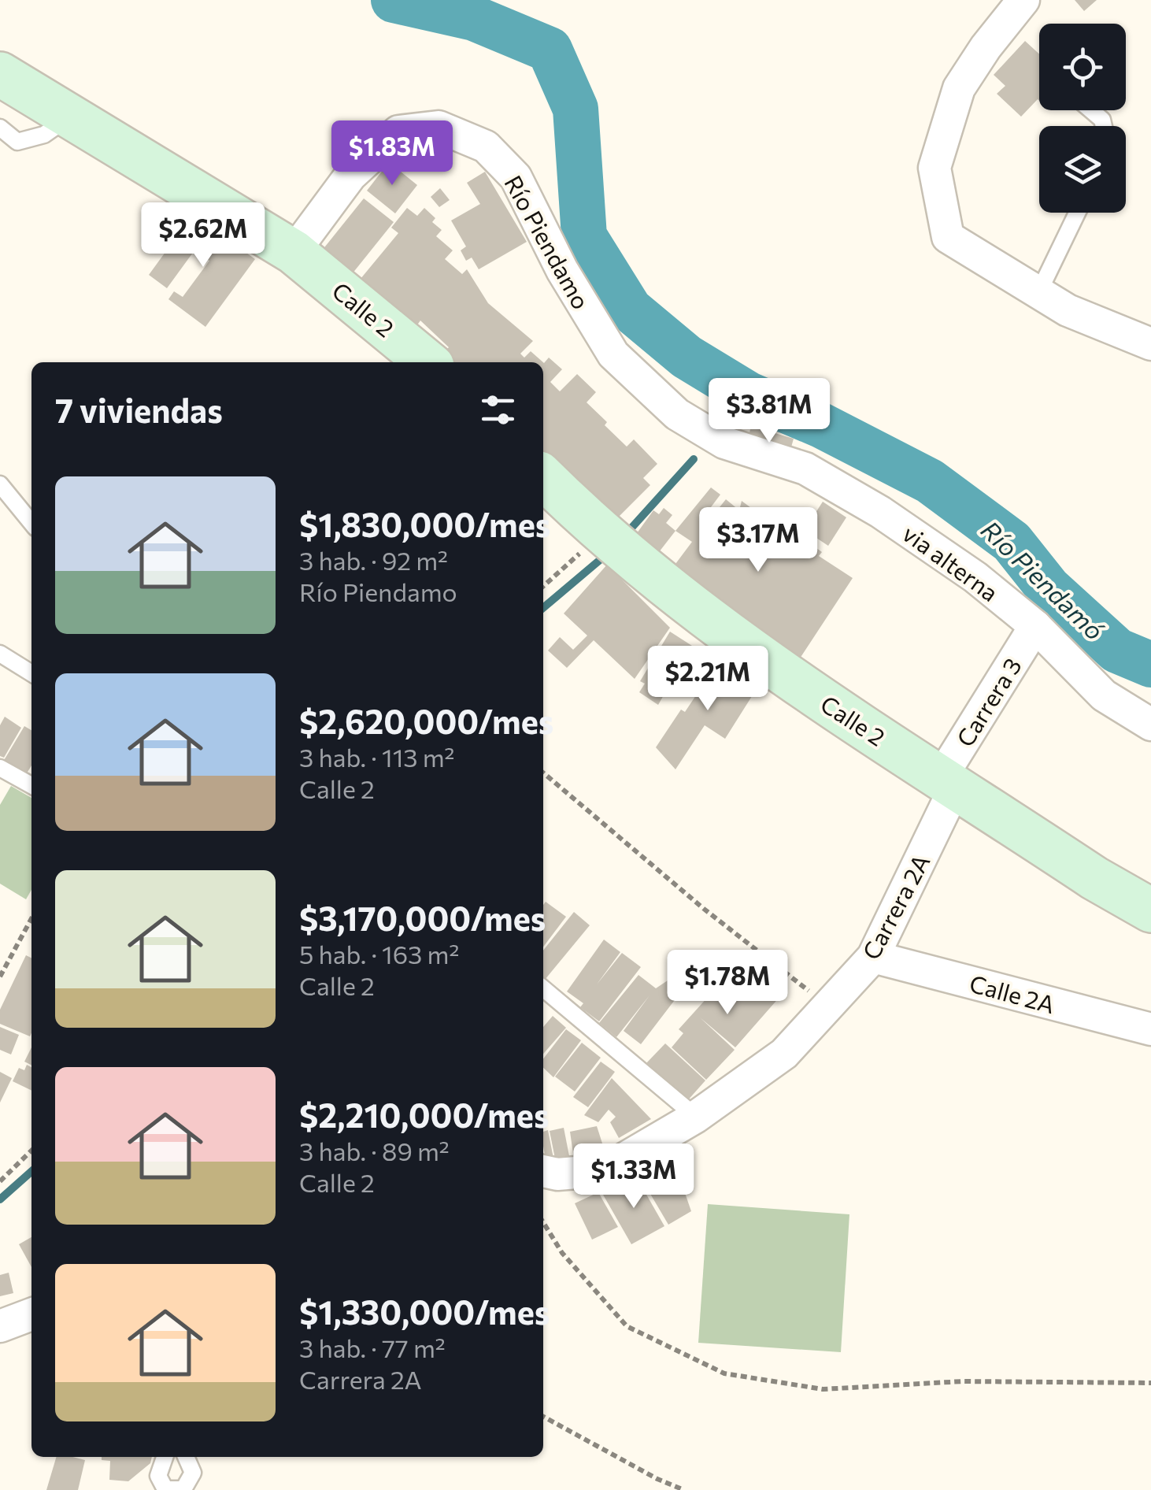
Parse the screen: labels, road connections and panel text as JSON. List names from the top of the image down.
{
  "streets": {
    "street": [
      "Río Piendamo",
      "Calle 2",
      "via alterna",
      "Carrera 3",
      "Carrera 2A",
      "Calle 2A"
    ]
  },
  "crossings": [
    ["Río Piendamo", "Calle 2"],
    ["Río Piendamo", "via alterna"],
    ["Calle 2", "Carrera 3"],
    ["Calle 2", "Carrera 2A"],
    ["via alterna", "Carrera 3"],
    ["Carrera 3", "Carrera 2A"],
    ["Carrera 2A", "Calle 2A"]
  ],
  "water": ["Río Piendamó"],
  "page": {
    "price": [
      "$1.83M",
      "$2.62M",
      "$3.81M",
      "$3.17M",
      "$2.21M",
      "$1.78M",
      "$1.33M"
    ],
    "heading": "7 viviendas",
    "list": [
      {
        "name": "$1,830,000/mes",
        "note": "3 hab. · 92 m² · Río Piendamo"
      },
      {
        "name": "$2,620,000/mes",
        "note": "3 hab. · 113 m² · Calle 2"
      },
      {
        "name": "$3,170,000/mes",
        "note": "5 hab. · 163 m² · Calle 2"
      },
      {
        "name": "$2,210,000/mes",
        "note": "3 hab. · 89 m² · Calle 2"
      },
      {
        "name": "$1,330,000/mes",
        "note": "3 hab. · 77 m² · Carrera 2A"
      }
    ]
  }
}
